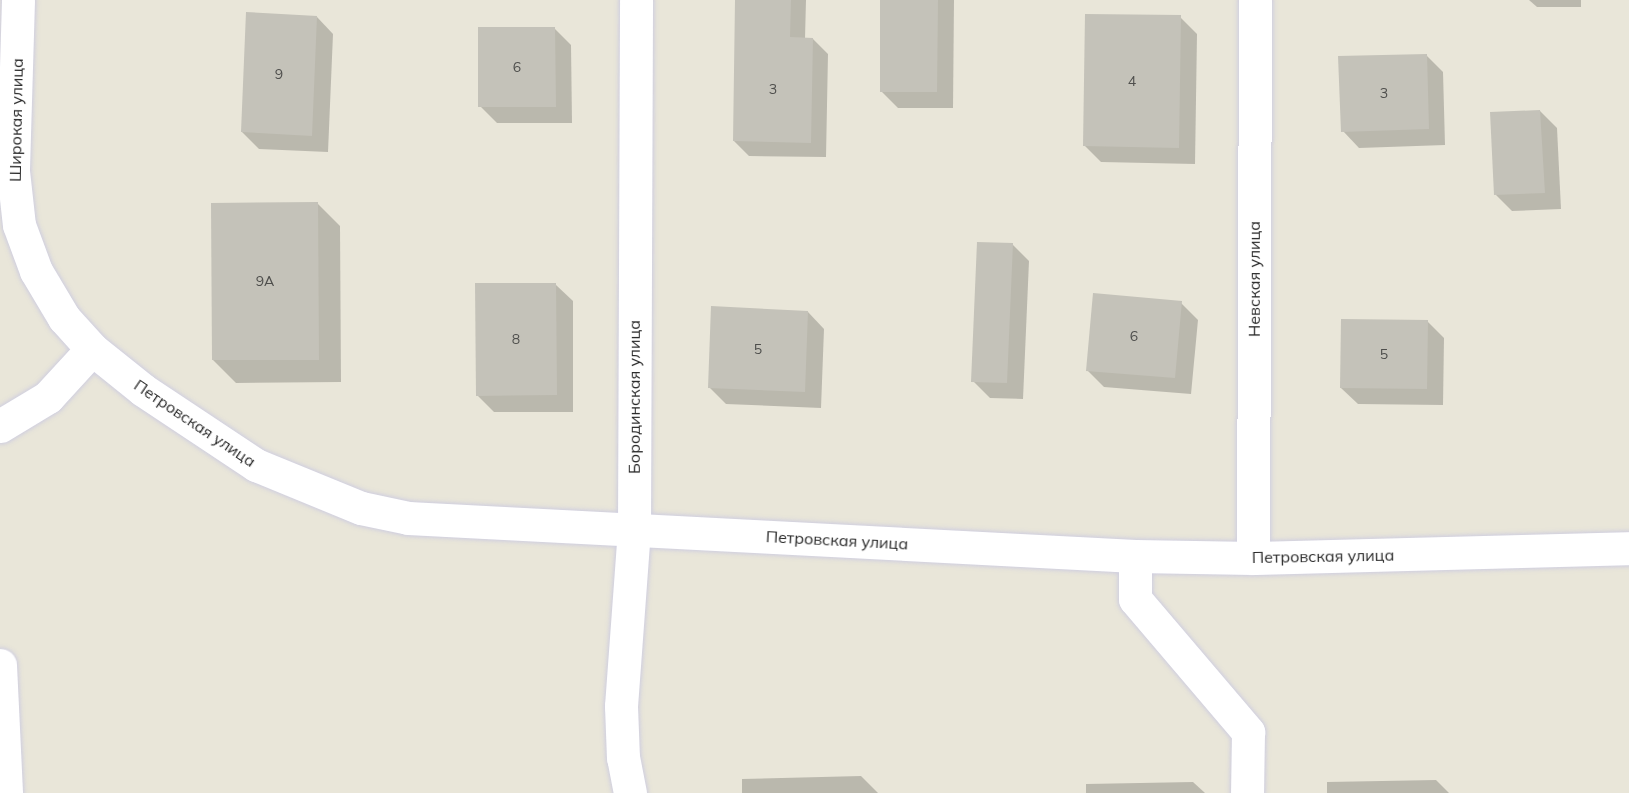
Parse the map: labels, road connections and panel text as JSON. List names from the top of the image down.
{
  "streets": {
    "street": [
      "Широкая улица",
      "Невская улица",
      "Бородинская улица",
      "Петровская улица"
    ]
  },
  "crossings": [
    ["Широкая улица", "Петровская улица"],
    ["Невская улица", "Петровская улица"],
    ["Бородинская улица", "Петровская улица"]
  ],
  "house_numbers": [
    "6",
    "9",
    "4",
    "3",
    "3",
    "9А",
    "6",
    "8",
    "5",
    "5"
  ]
}
